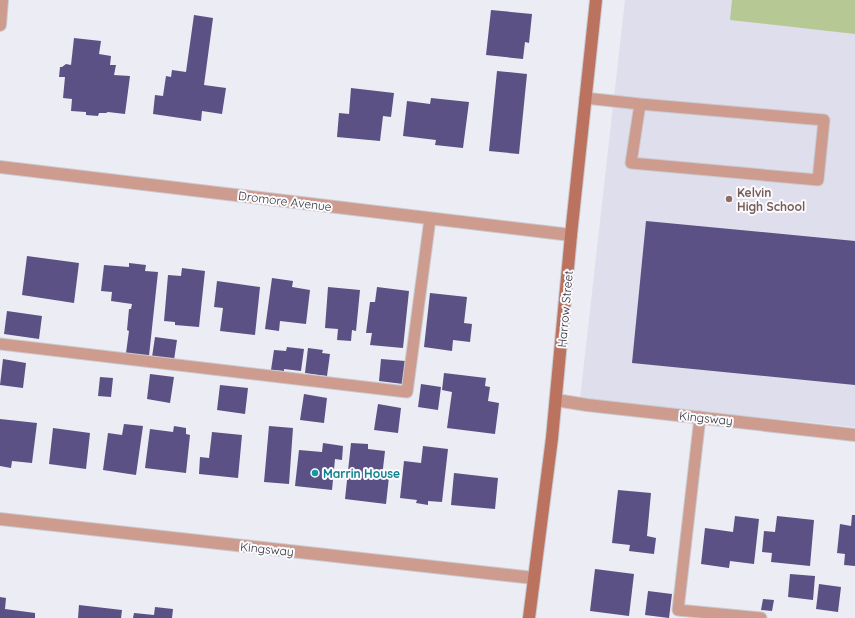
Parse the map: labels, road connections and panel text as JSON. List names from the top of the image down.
{
  "streets": {
    "street": ["Dromore Avenue", "Harrow Street", "Kingsway"]
  },
  "crossings": [
    ["Dromore Avenue", "Harrow Street"],
    ["Harrow Street", "Kingsway"]
  ],
  "places": ["Kelvin High School", "Marrin House"]
}
